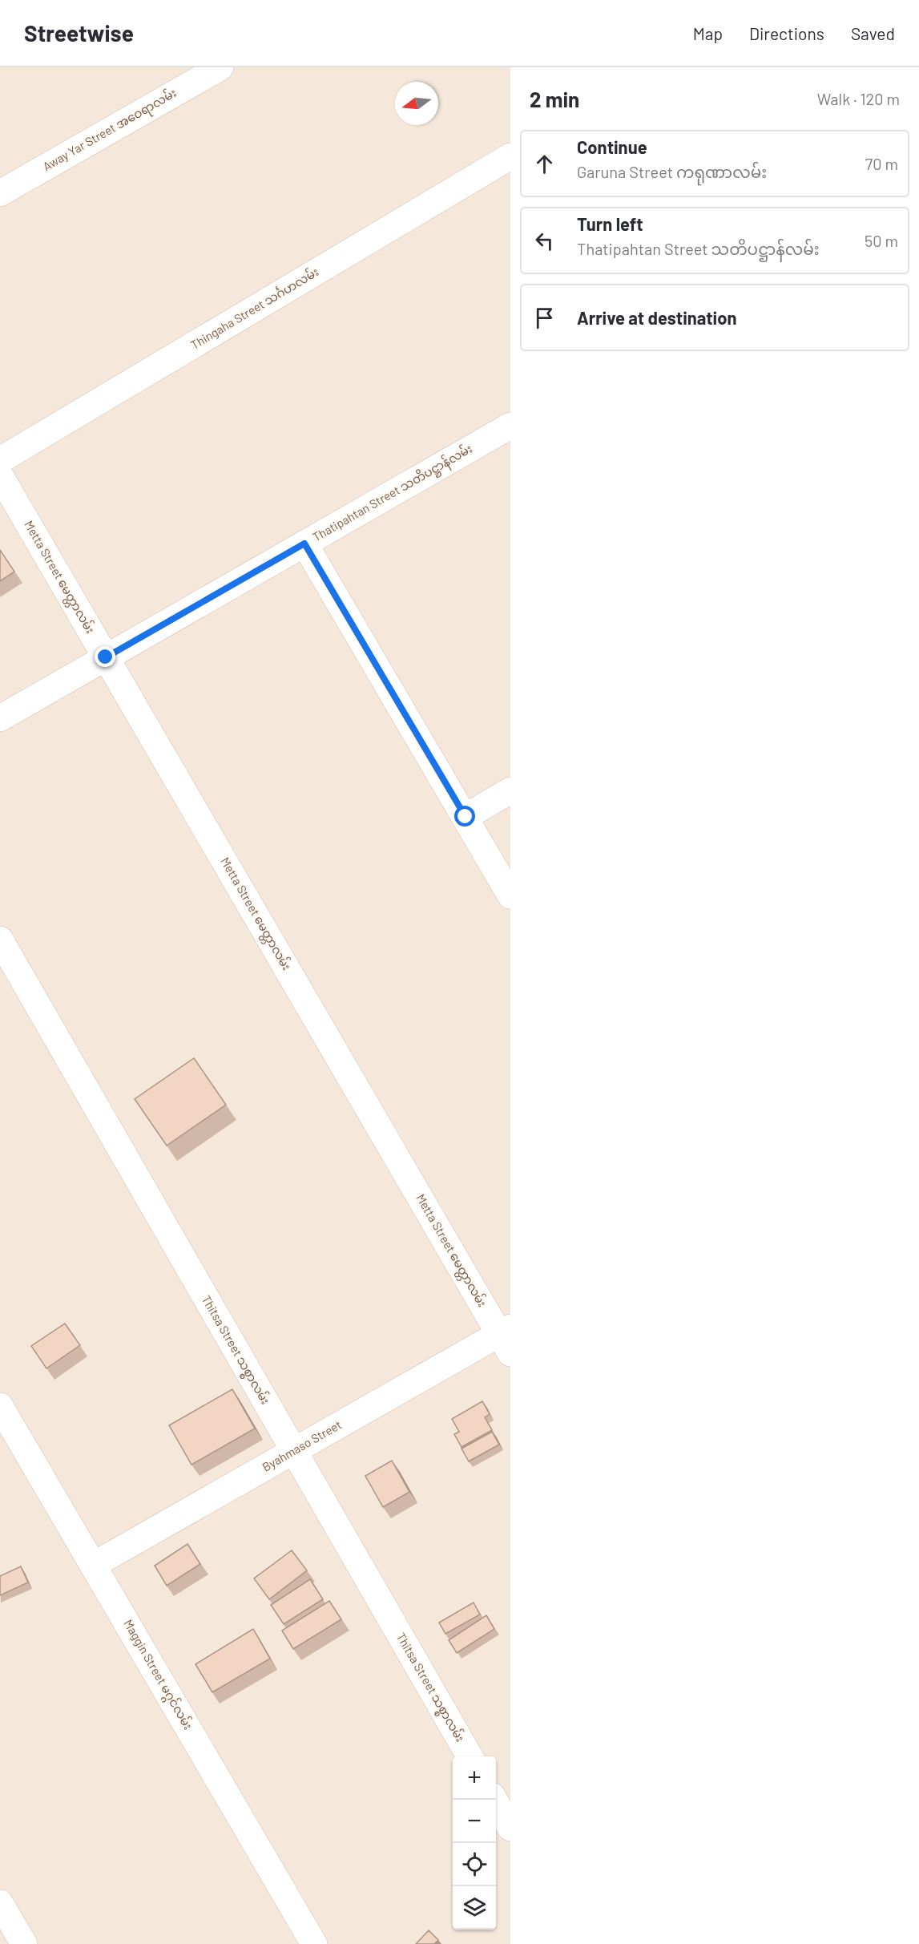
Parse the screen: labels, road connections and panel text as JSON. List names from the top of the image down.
{
  "streets": {
    "street": [
      "Away Yar Street အဝေရာလမ်း",
      "Thingaha Street သင်္ဂဟလမ်း",
      "Thatipahtan Street သတိပဋ္ဌာန်လမ်း",
      "Metta Street မေတ္တာလမ်း",
      "Thitsa Street သစ္စာလမ်း",
      "Byahmaso Street",
      "Maggin Street မဂ္ဂင်လမ်း"
    ]
  },
  "crossings": [
    ["Thatipahtan Street သတိပဋ္ဌာန်လမ်း", "Metta Street မေတ္တာလမ်း"],
    ["Metta Street မေတ္တာလမ်း", "Byahmaso Street"],
    ["Thitsa Street သစ္စာလမ်း", "Byahmaso Street"],
    ["Byahmaso Street", "Maggin Street မဂ္ဂင်လမ်း"]
  ],
  "north": "left",
  "page": {
    "header": "Streetwise",
    "nav": ["Map", "Directions", "Saved"],
    "heading": ["2 min", "Walk · 120 m"],
    "list": [
      ["Continue", "Garuna Street ကရုဏာလမ်း", "70 m"],
      ["Turn left", "Thatipahtan Street သတိပဋ္ဌာန်လမ်း", "50 m"],
      "Arrive at destination"
    ],
    "map_buttons": ["+", "−"]
  }
}
